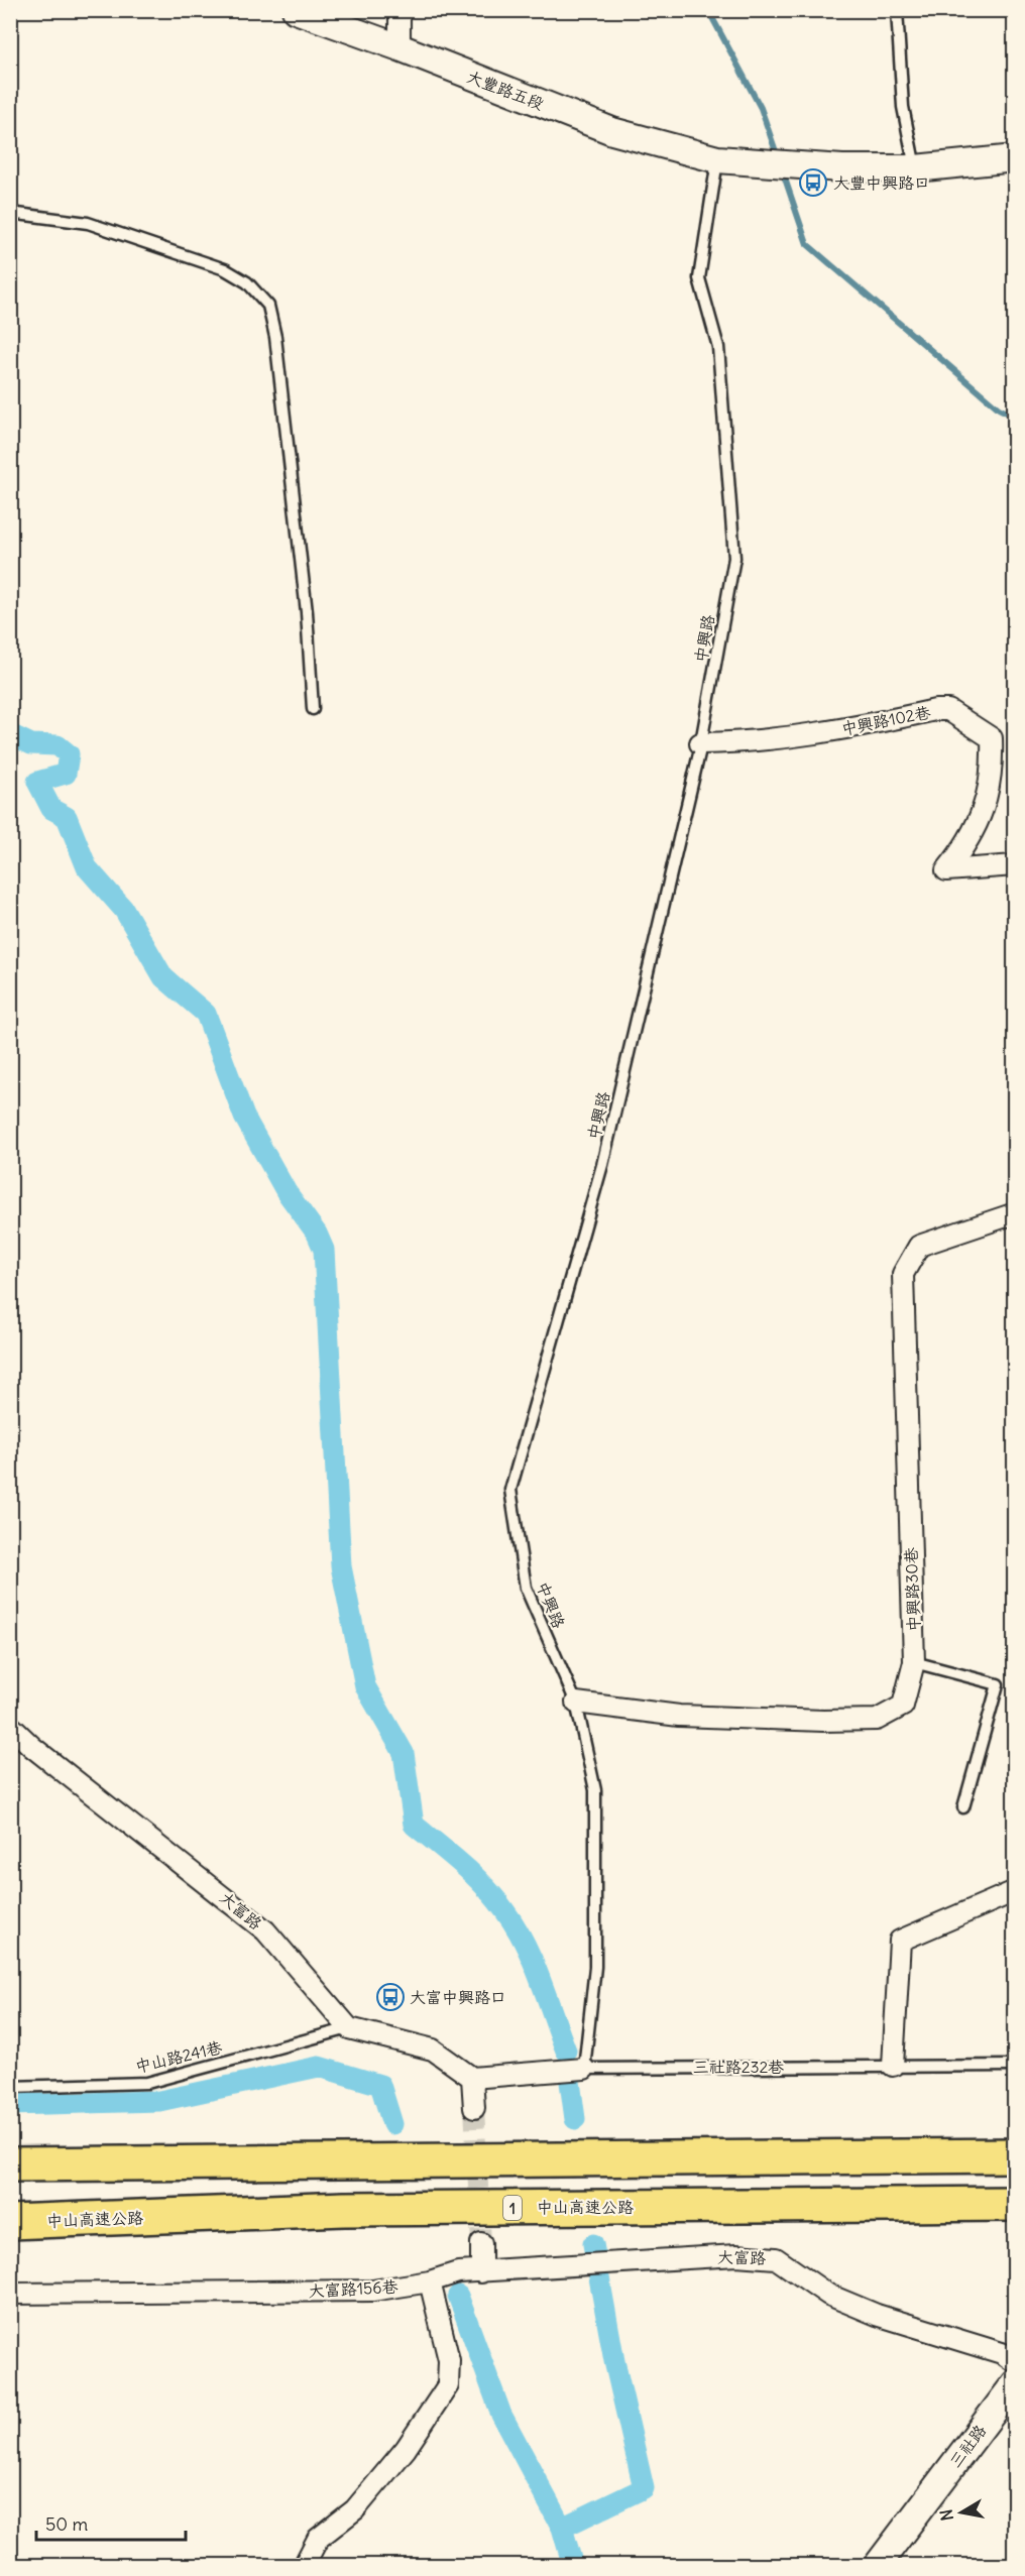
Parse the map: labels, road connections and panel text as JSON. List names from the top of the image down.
{
  "streets": {
    "highway": ["中山高速公路", "1"],
    "street": [
      "大豐路五段",
      "中興路102巷",
      "中興路30巷",
      "大富路",
      "大富路156巷",
      "三社路"
    ],
    "lane": ["中興路", "中山路241巷", "三社路232巷"]
  },
  "crossings": [
    ["大豐路五段", "中興路"],
    ["中興路", "中興路102巷"],
    ["中興路", "中興路30巷"],
    ["中興路", "三社路232巷"],
    ["大富路", "中山路241巷"],
    ["大富路", "大富路156巷"]
  ],
  "places": {
    "bus stop": ["大豐中興路口", "大富中興路口"]
  },
  "scale_bar": "50 m",
  "north": "left"
}
